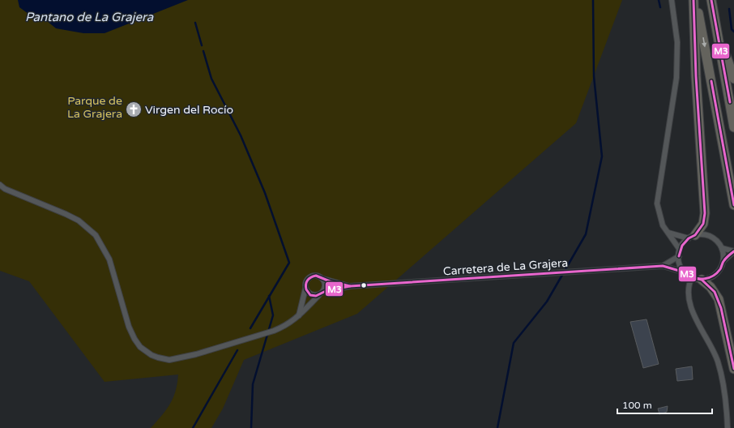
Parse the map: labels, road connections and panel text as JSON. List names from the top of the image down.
{
  "streets": {
    "street": ["Carretera de La Grajera"]
  },
  "water": ["Pantano de La Grajera"],
  "parks": ["Parque de La Grajera"],
  "places": {
    "church": ["Virgen del Rocío"]
  },
  "lines": ["transit line M3"],
  "scale_bar": "100 m"
}
